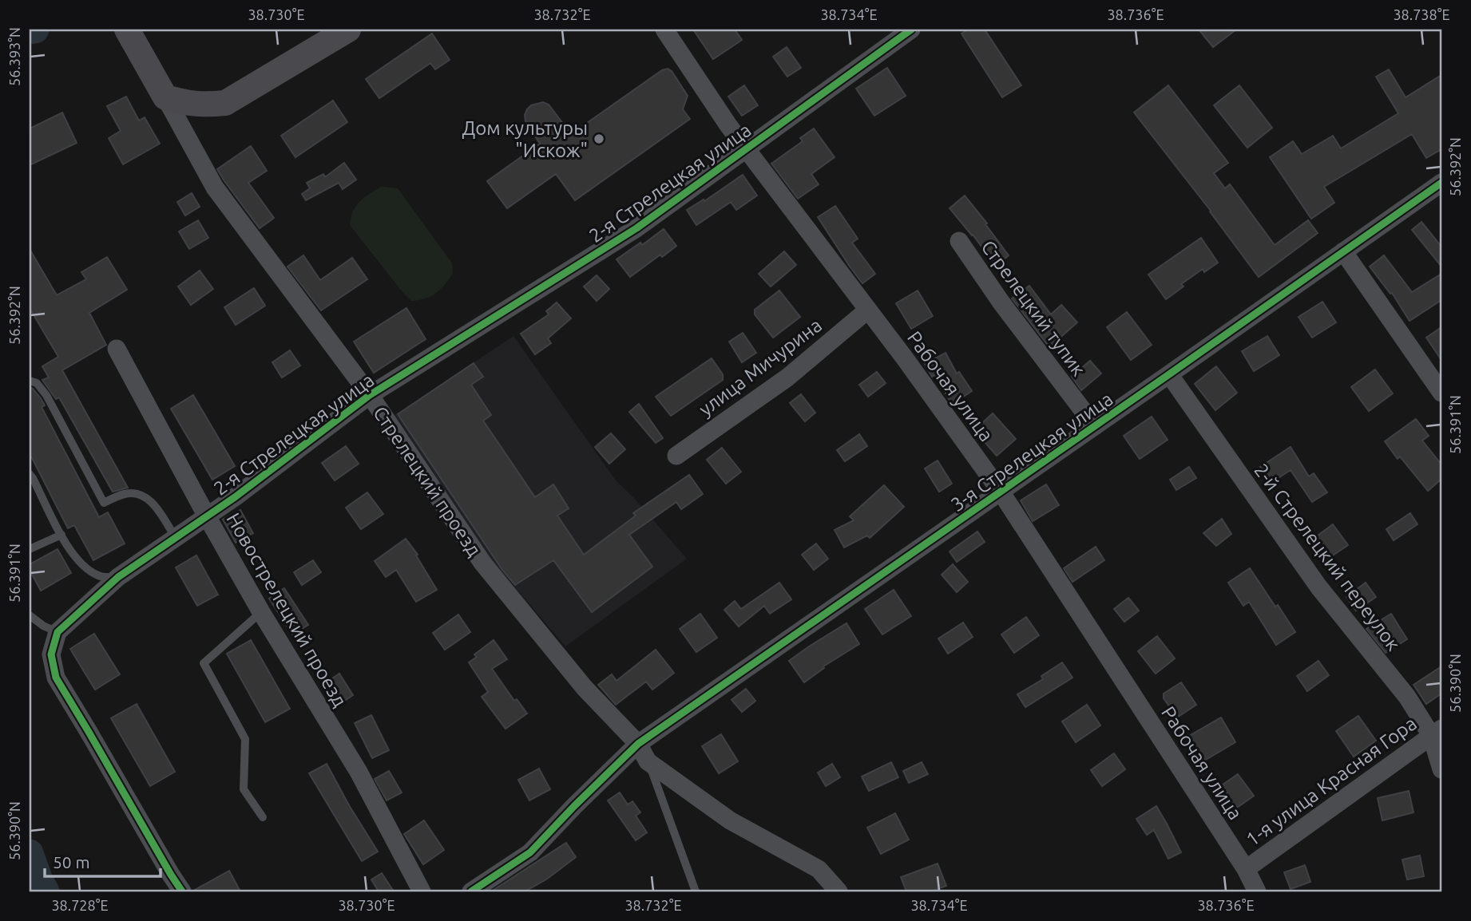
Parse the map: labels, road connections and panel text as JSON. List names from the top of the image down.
{
  "streets": {
    "street": [
      "2-я Стрелецкая улица",
      "Стрелецкий тупик",
      "улица Мичурина",
      "Рабочая улица",
      "3-я Стрелецкая улица",
      "Стрелецкий проезд",
      "2-й Стрелецкий переулок",
      "Новострелецкий проезд",
      "1-я улица Красная Гора"
    ]
  },
  "crossings": [
    ["2-я Стрелецкая улица", "Рабочая улица"],
    ["2-я Стрелецкая улица", "Стрелецкий проезд"],
    ["2-я Стрелецкая улица", "Новострелецкий проезд"],
    ["Стрелецкий тупик", "3-я Стрелецкая улица"],
    ["улица Мичурина", "Рабочая улица"],
    ["Рабочая улица", "3-я Стрелецкая улица"],
    ["Рабочая улица", "1-я улица Красная Гора"],
    ["3-я Стрелецкая улица", "Стрелецкий проезд"],
    ["3-я Стрелецкая улица", "2-й Стрелецкий переулок"],
    ["2-й Стрелецкий переулок", "1-я улица Красная Гора"]
  ],
  "places": ["Дом культуры \"Искож\""],
  "scale_bar": "50 m",
  "coordinates": [
    "38.730°E",
    "38.732°E",
    "38.734°E",
    "38.736°E",
    "38.738°E",
    "56.393°N",
    "56.392°N",
    "56.391°N",
    "56.390°N",
    "38.728°E"
  ]
}
